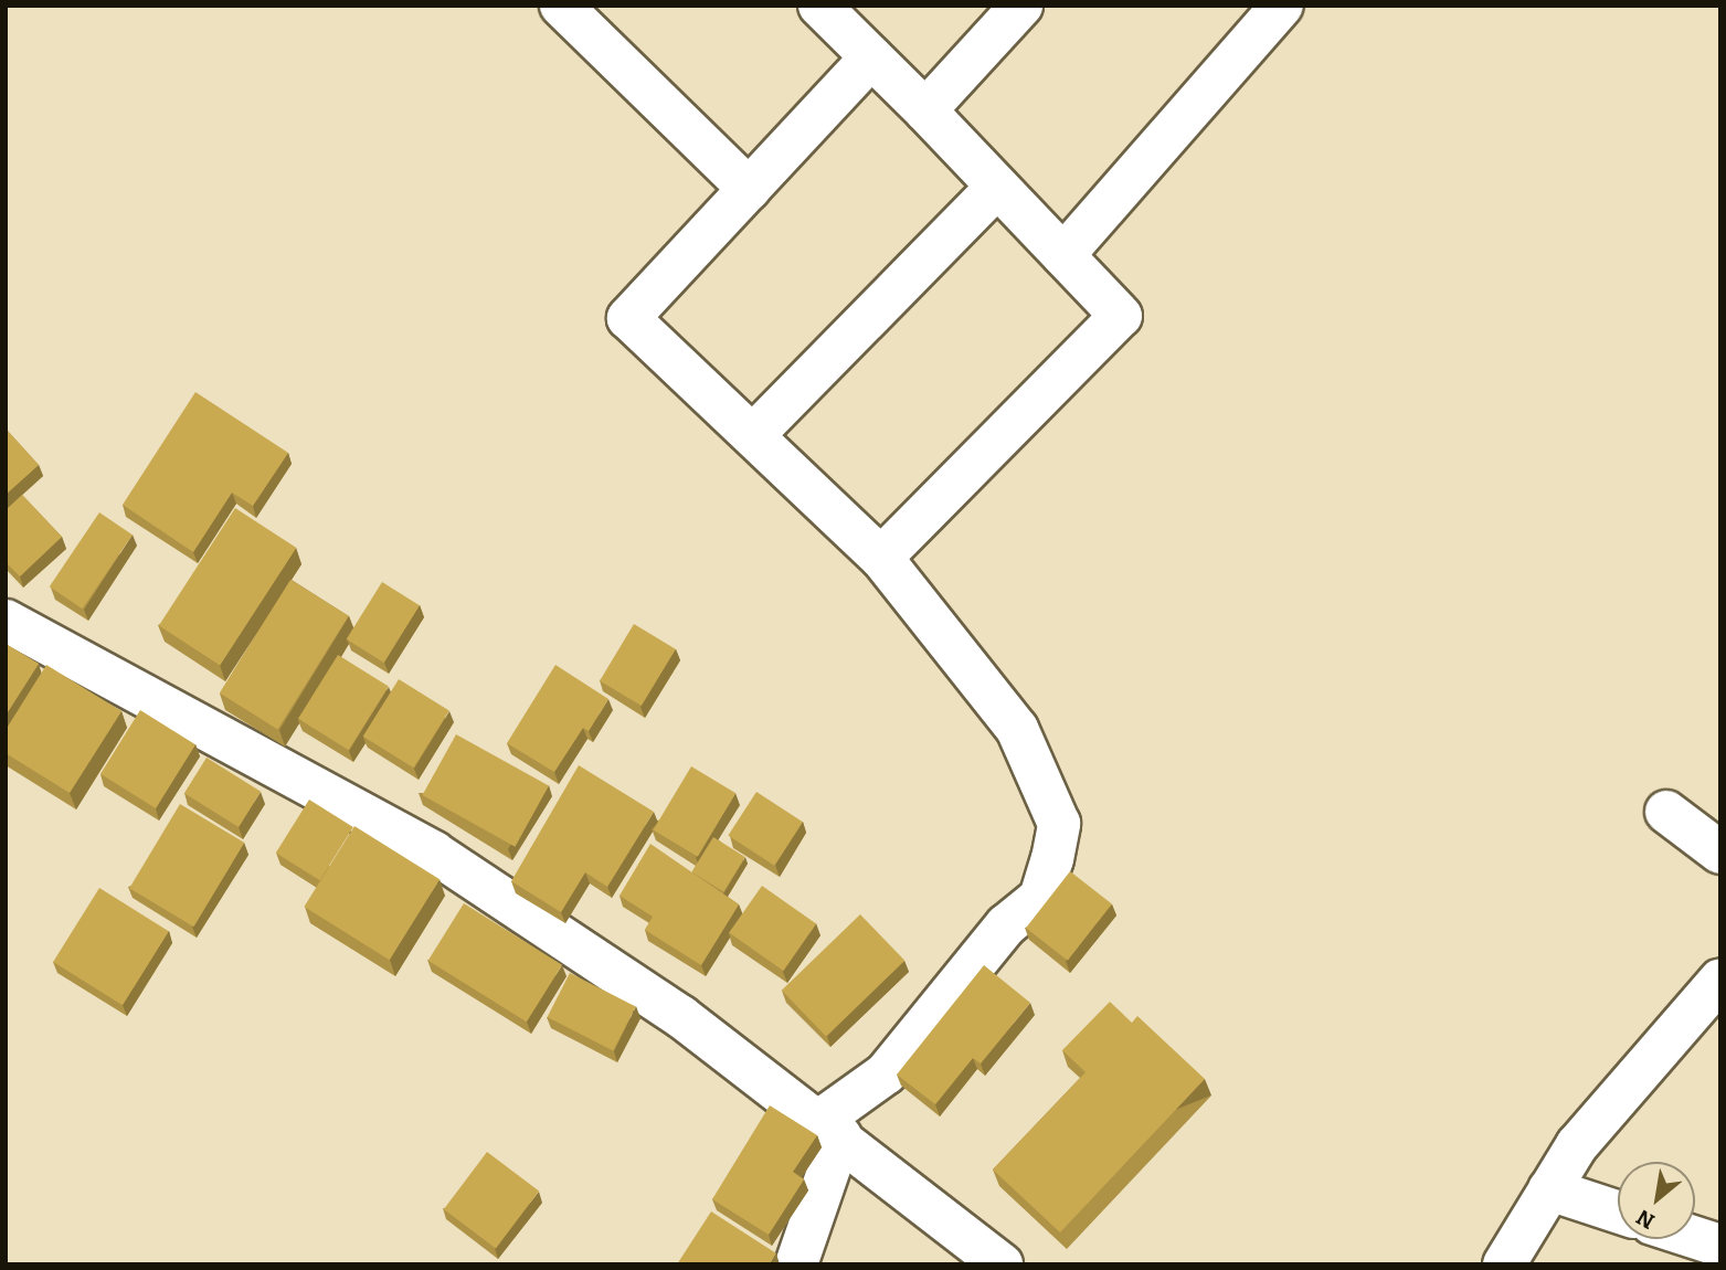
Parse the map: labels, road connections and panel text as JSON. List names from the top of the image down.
{
  "north": "bottom left"
}
